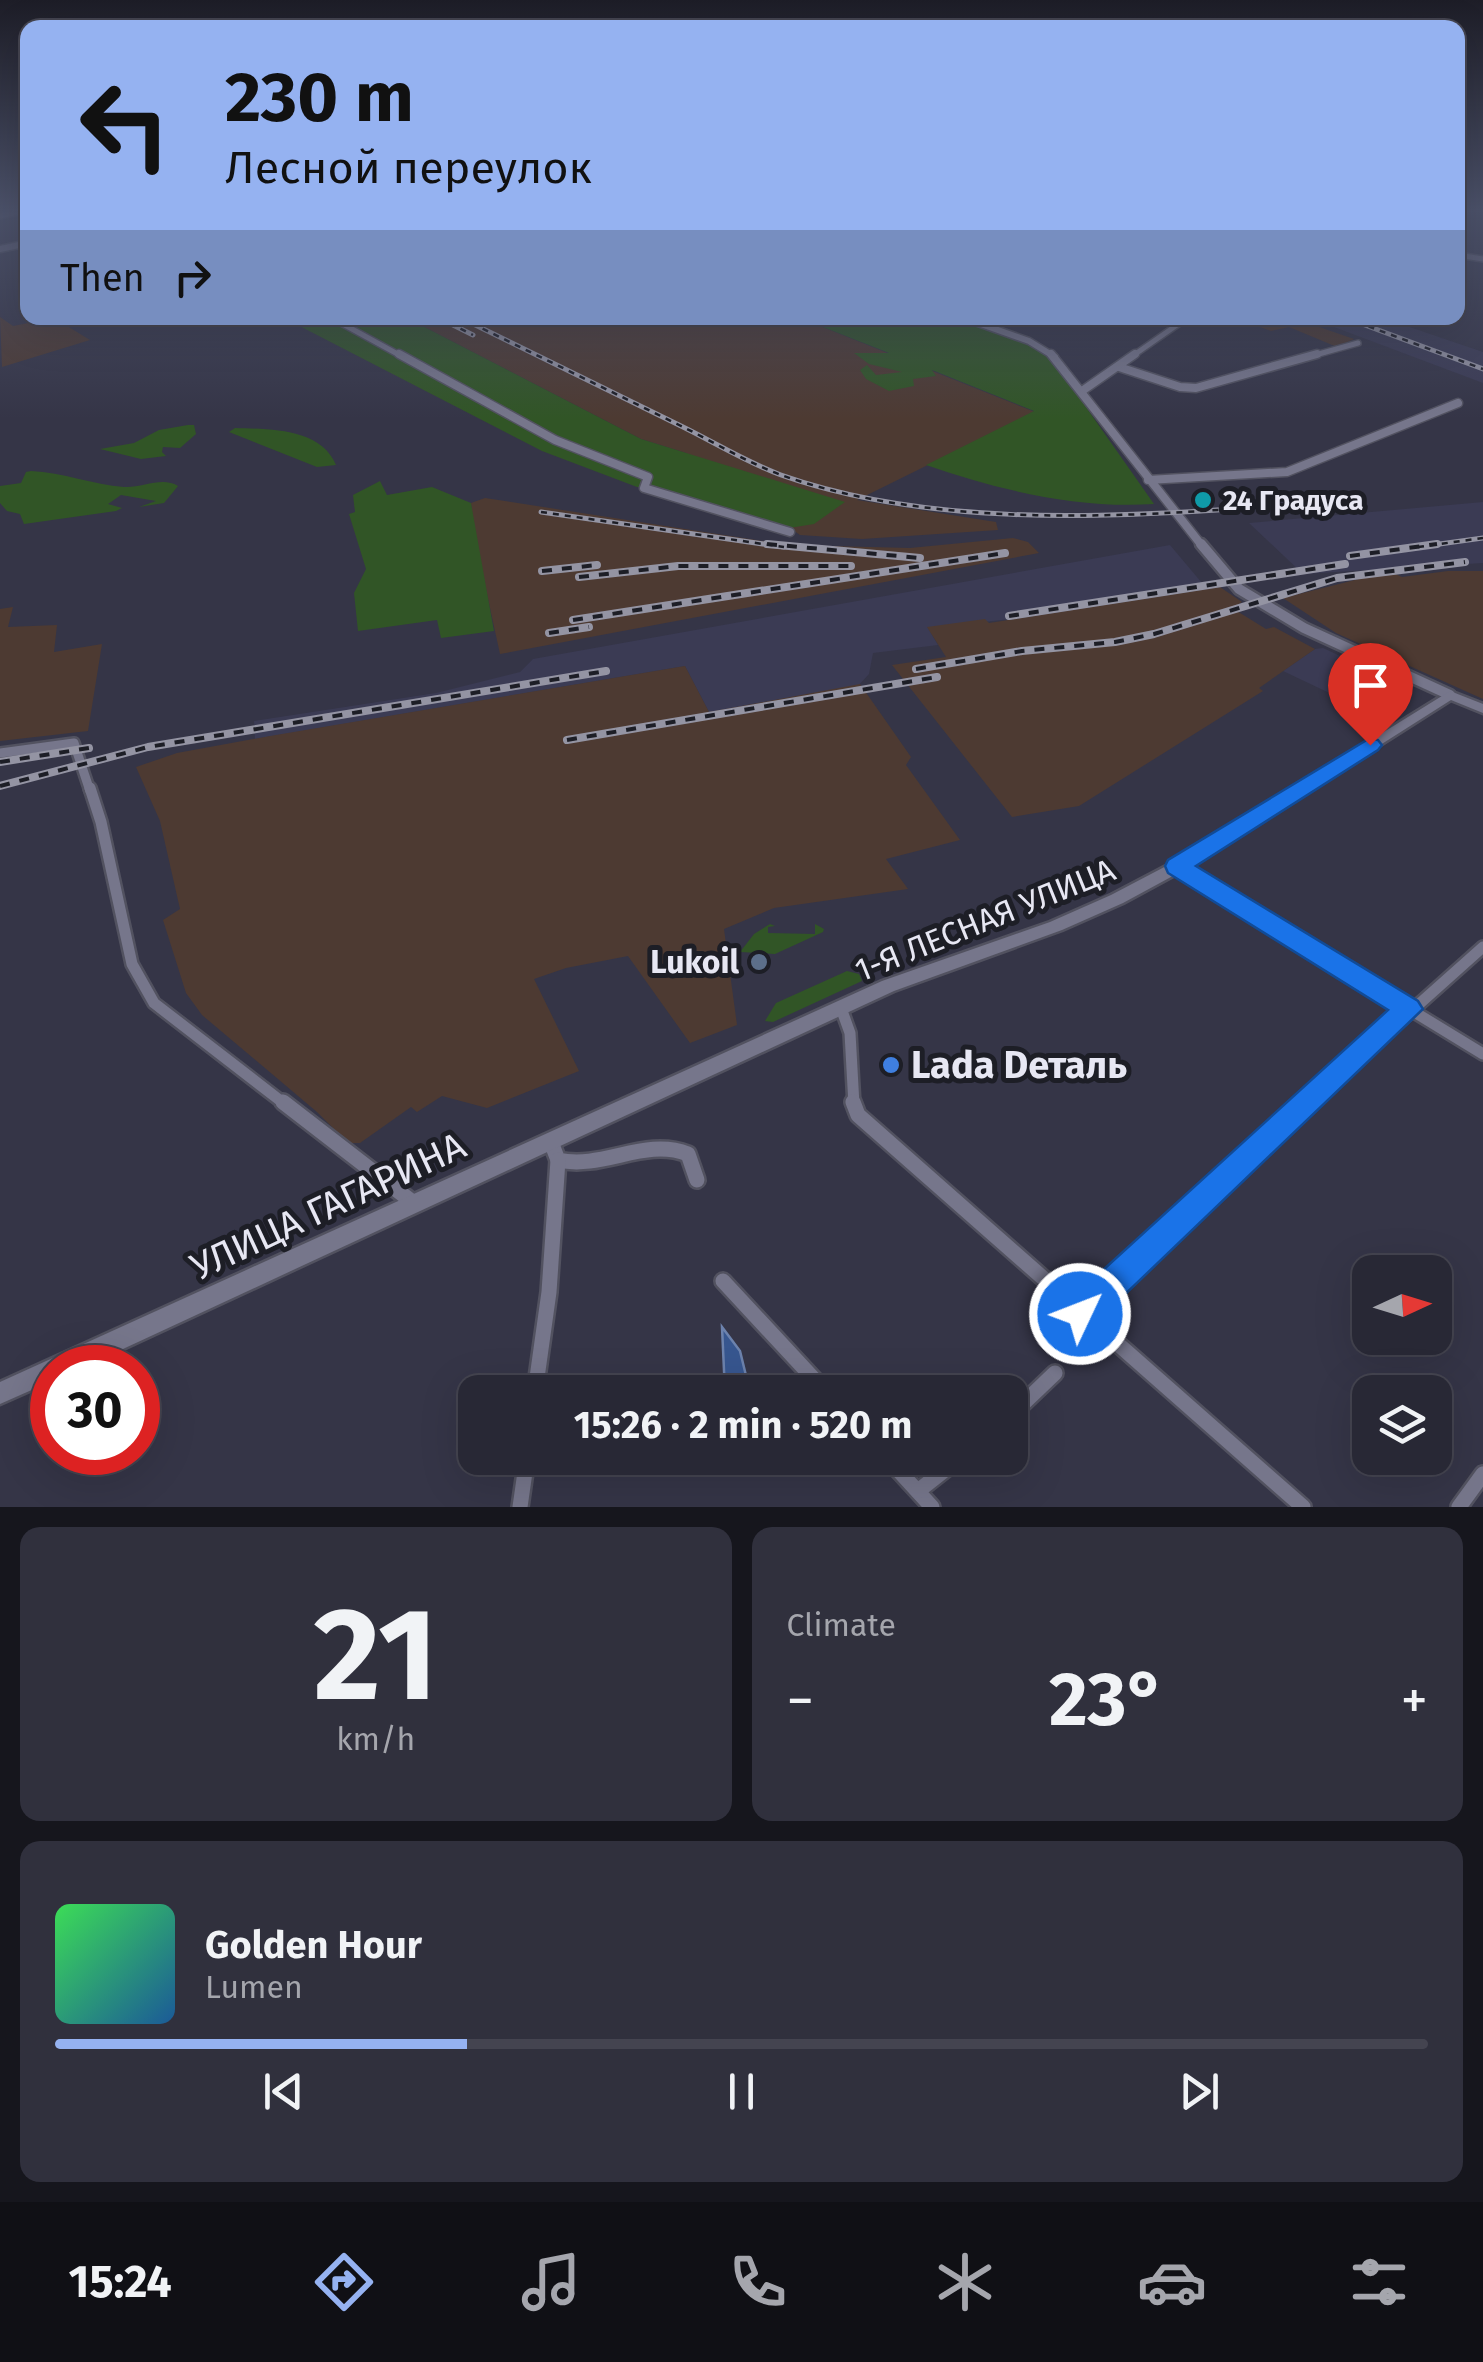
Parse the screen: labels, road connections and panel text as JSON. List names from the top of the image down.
{
  "streets": {
    "main road": ["1-Я ЛЕСНАЯ УЛИЦА", "УЛИЦА ГАГАРИНА"]
  },
  "crossings": [
    ["1-Я ЛЕСНАЯ УЛИЦА", "УЛИЦА ГАГАРИНА"]
  ],
  "places": ["24 Градуса", "Lukoil", "Lada Dеталь"],
  "north": "right",
  "page": {
    "turn": ["230 m", "Лесной переулок"],
    "then": "Then",
    "limit": "30",
    "trip": "15:26 · 2 min · 520 m",
    "tile": [
      ["21", "km/h"],
      "Climate"
    ],
    "heat": ["−", "23°", "+"],
    "song": ["Golden Hour", "Lumen"],
    "tabs": "15:24"
  }
}
